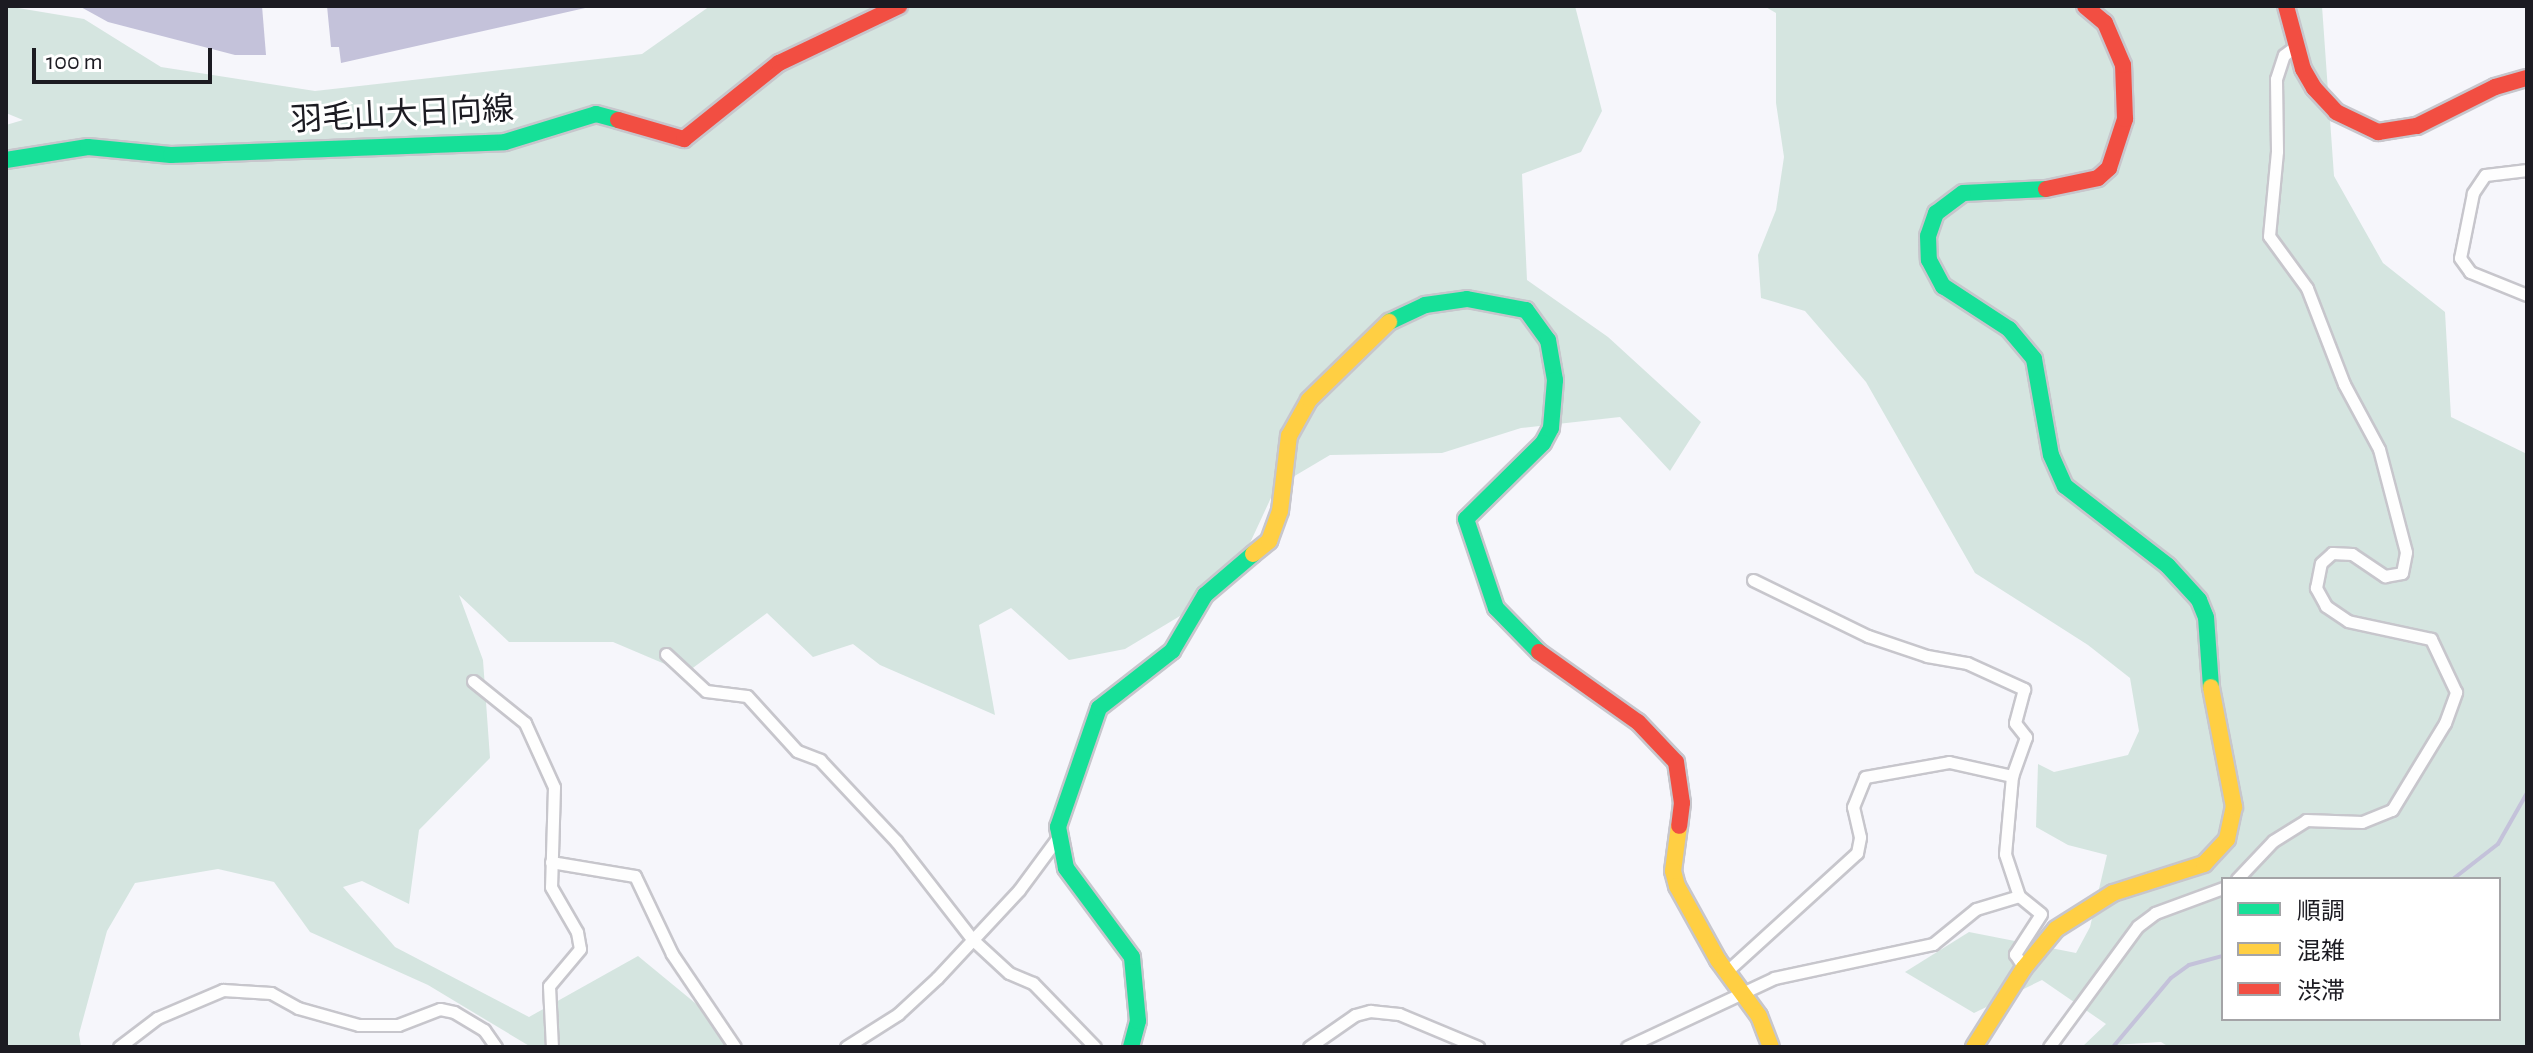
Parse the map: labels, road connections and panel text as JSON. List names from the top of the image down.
{
  "streets": {
    "street": ["羽毛山大日向線"]
  },
  "legend": ["順調", "混雑", "渋滞"],
  "scale_bar": "100 m"
}
